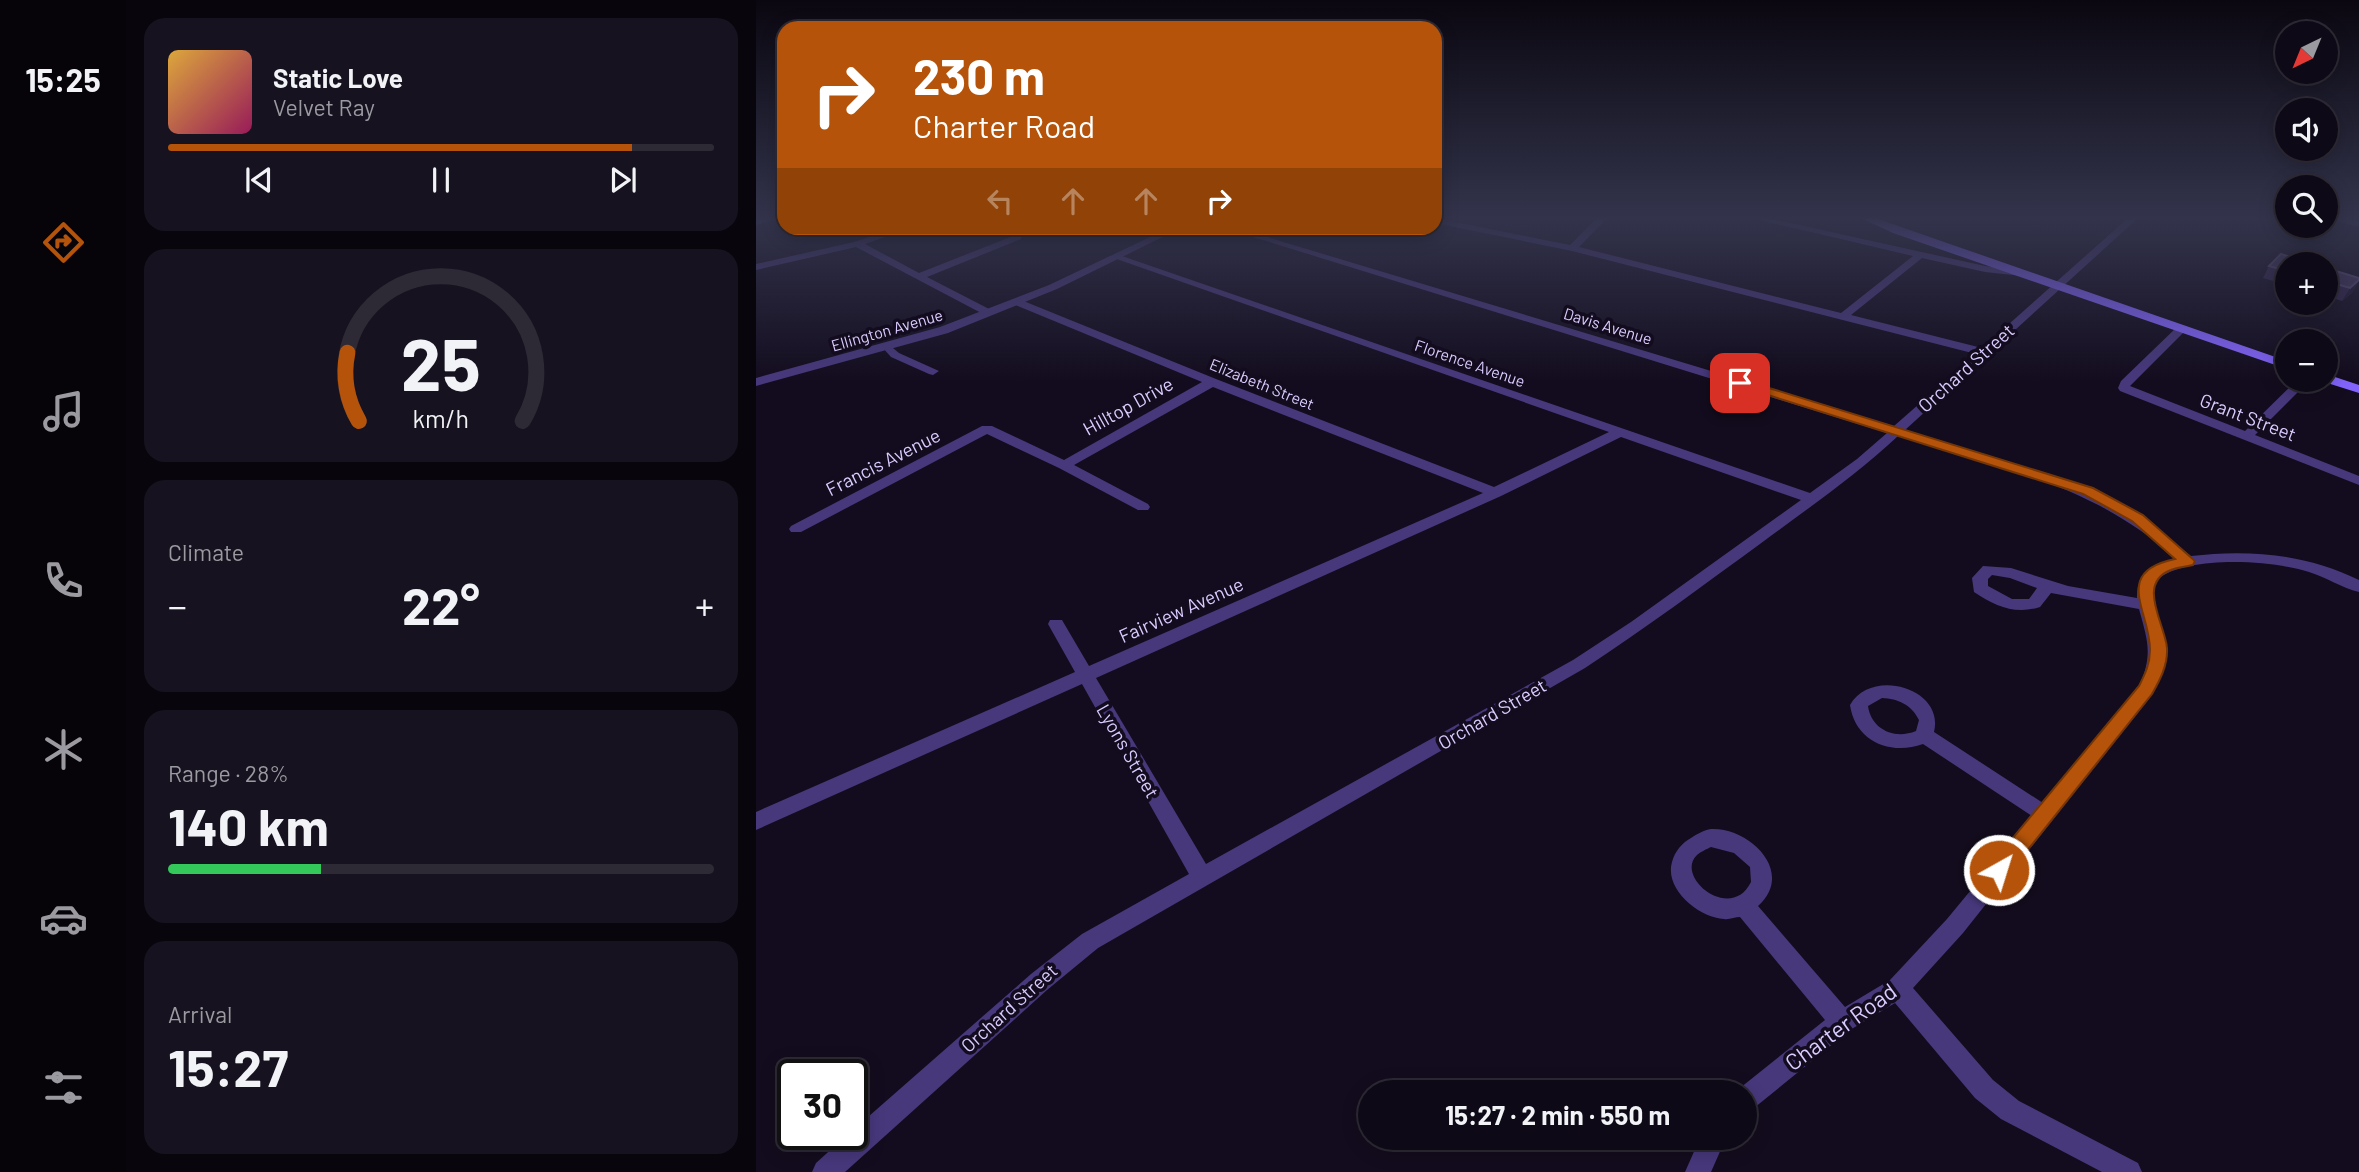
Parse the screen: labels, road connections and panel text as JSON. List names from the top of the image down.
{
  "streets": {
    "street": [
      "Davis Avenue",
      "Ellington Avenue",
      "Florence Avenue",
      "Orchard Street",
      "Elizabeth Street",
      "Hilltop Drive",
      "Grant Street",
      "Francis Avenue",
      "Fairview Avenue",
      "Lyons Street",
      "Charter Road"
    ]
  },
  "crossings": [
    ["Davis Avenue", "Orchard Street"],
    ["Davis Avenue", "Charter Road"],
    ["Ellington Avenue", "Elizabeth Street"],
    ["Florence Avenue", "Orchard Street"],
    ["Florence Avenue", "Fairview Avenue"],
    ["Orchard Street", "Lyons Street"],
    ["Elizabeth Street", "Hilltop Drive"],
    ["Elizabeth Street", "Fairview Avenue"],
    ["Hilltop Drive", "Francis Avenue"],
    ["Fairview Avenue", "Lyons Street"]
  ],
  "north": "bottom left",
  "page": {
    "tabs": "15:25",
    "map_buttons": ["+", "−"],
    "turn": ["230 m", "Charter Road"],
    "song": ["Static Love", "Velvet Ray"],
    "tile": [
      "Climate",
      ["Range · 28%", "140 km"],
      ["Arrival", "15:27"]
    ],
    "heat": ["−", "22°", "+"],
    "limit": "30",
    "trip": "15:27 · 2 min · 550 m",
    "gauge": ["25", "km/h"]
  }
}
